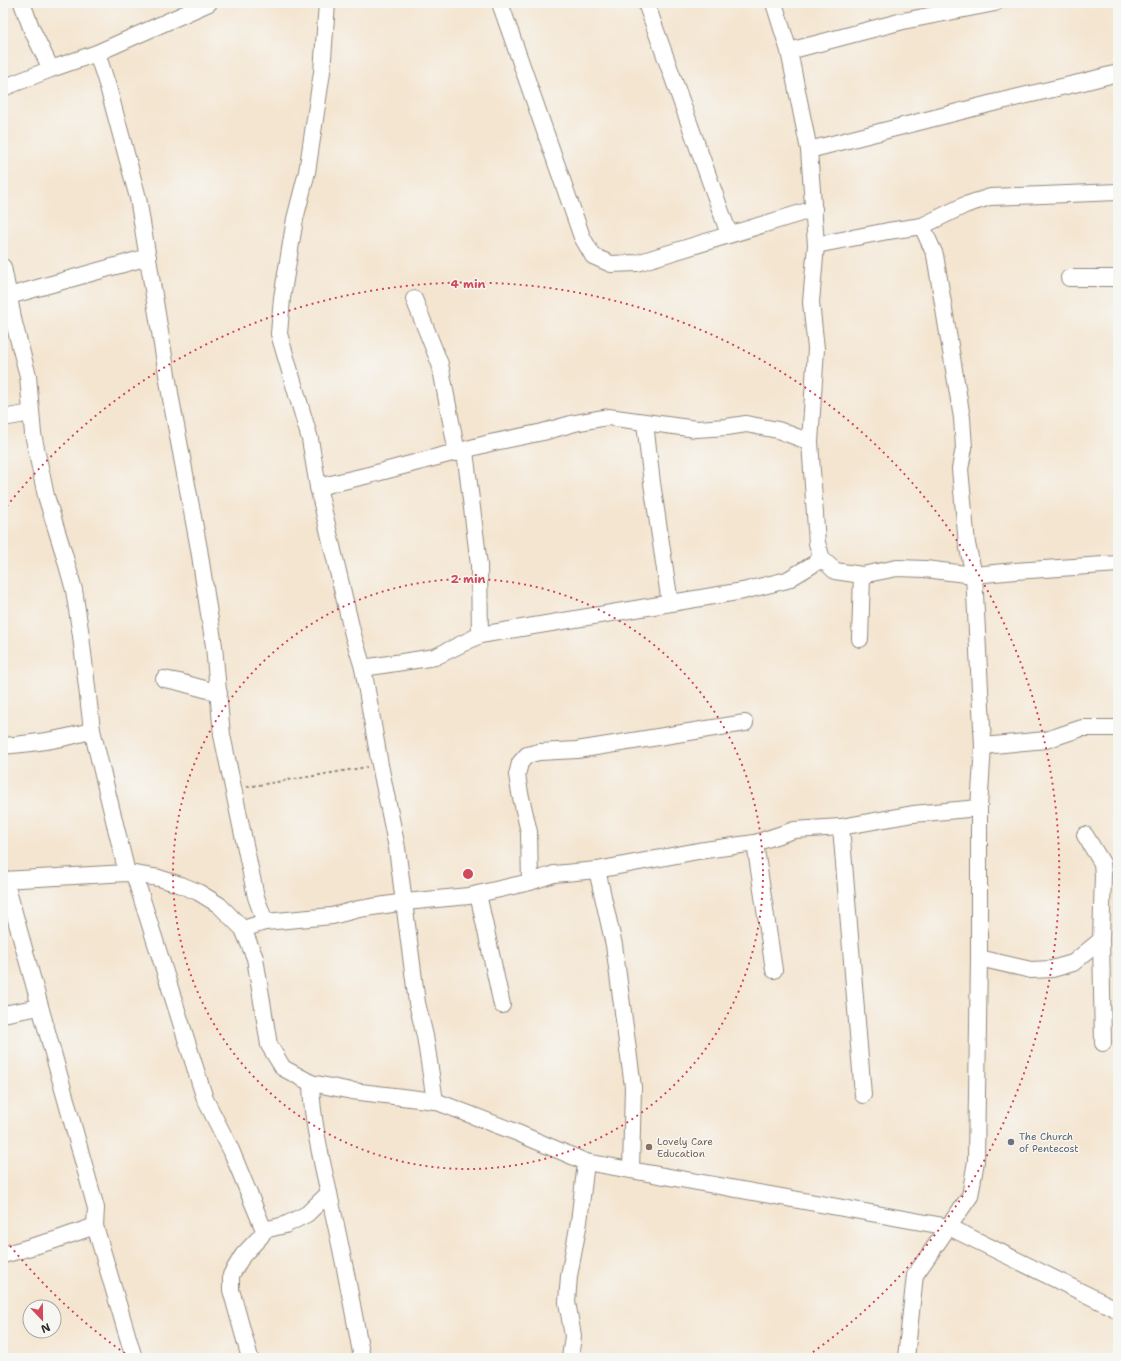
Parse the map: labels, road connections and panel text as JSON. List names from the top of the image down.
{
  "places": ["The Church of Pentecost", "Lovely Care Education"],
  "north": "bottom",
  "rings": ["4 min", "2 min"]
}
